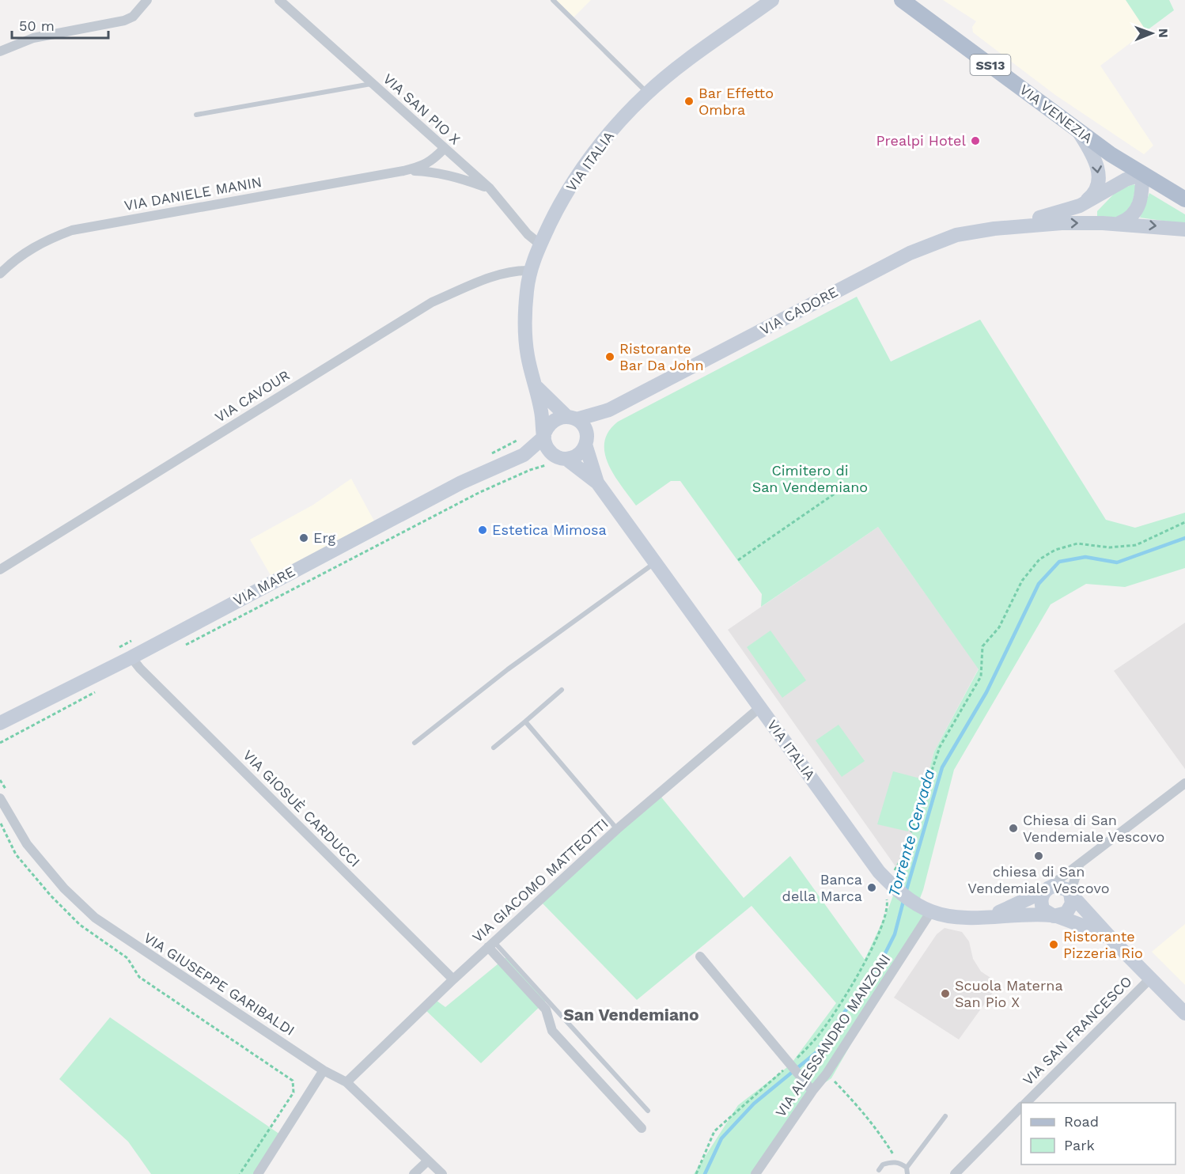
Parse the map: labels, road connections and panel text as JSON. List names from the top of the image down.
{
  "streets": {
    "main road": [
      "SS13",
      "VIA VENEZIA",
      "VIA ITALIA",
      "VIA CADORE",
      "VIA MARE"
    ],
    "street": [
      "VIA SAN PIO X",
      "VIA DANIELE MANIN",
      "VIA CAVOUR",
      "VIA GIOSUÈ CARDUCCI",
      "VIA GIACOMO MATTEOTTI",
      "VIA GIUSEPPE GARIBALDI",
      "VIA SAN FRANCESCO",
      "VIA ALESSANDRO MANZONI"
    ]
  },
  "crossings": [
    ["SS13", "VIA VENEZIA"],
    ["VIA SAN PIO X", "VIA ITALIA"],
    ["VIA SAN PIO X", "VIA DANIELE MANIN"],
    ["VIA ITALIA", "VIA CADORE"],
    ["VIA ITALIA", "VIA CAVOUR"],
    ["VIA ITALIA", "VIA MARE"],
    ["VIA ITALIA", "VIA GIACOMO MATTEOTTI"],
    ["VIA ITALIA", "VIA ALESSANDRO MANZONI"],
    ["VIA CADORE", "VIA MARE"],
    ["VIA MARE", "VIA GIOSUÈ CARDUCCI"],
    ["VIA GIOSUÈ CARDUCCI", "VIA GIACOMO MATTEOTTI"],
    ["VIA GIACOMO MATTEOTTI", "VIA GIUSEPPE GARIBALDI"]
  ],
  "districts": ["San Vendemiano"],
  "water": ["Torrente Cervada"],
  "parks": ["Cimitero di San Vendemiano"],
  "places": [
    "Bar Effetto Ombra",
    "Prealpi Hotel",
    "Ristorante Bar Da John",
    "Estetica Mimosa",
    "Erg",
    "Chiesa di San Vendemiale Vescovo",
    "chiesa di San Vendemiale Vescovo",
    "Banca della Marca",
    "Ristorante Pizzeria Rio",
    "Scuola Materna San Pio X"
  ],
  "legend": ["Road", "Park"],
  "scale_bar": "50 m",
  "north": "right"
}
